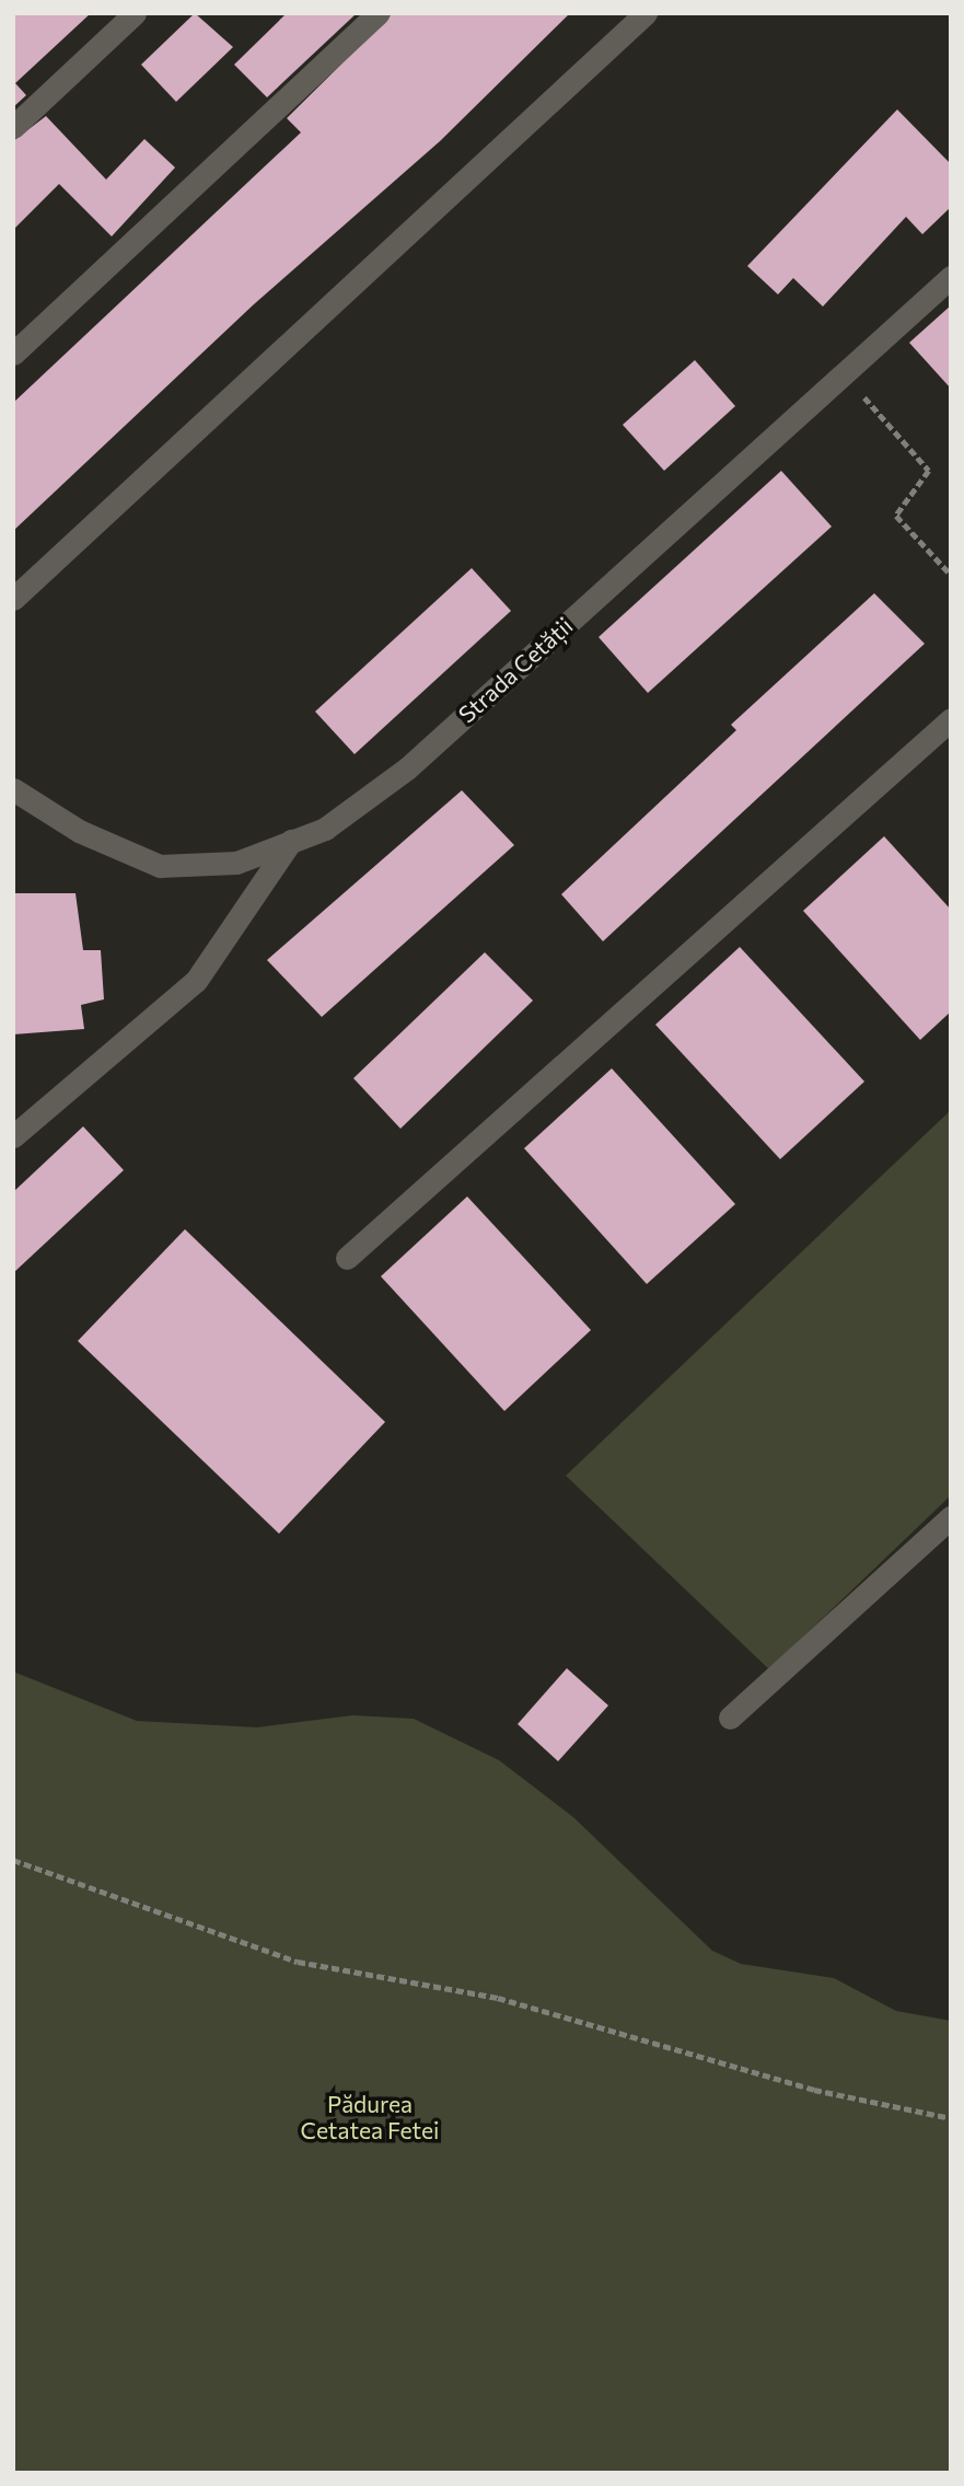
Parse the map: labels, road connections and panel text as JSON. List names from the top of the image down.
{
  "streets": {
    "street": ["Strada Cetății"]
  },
  "parks": ["Pădurea Cetatea Fetei"]
}
